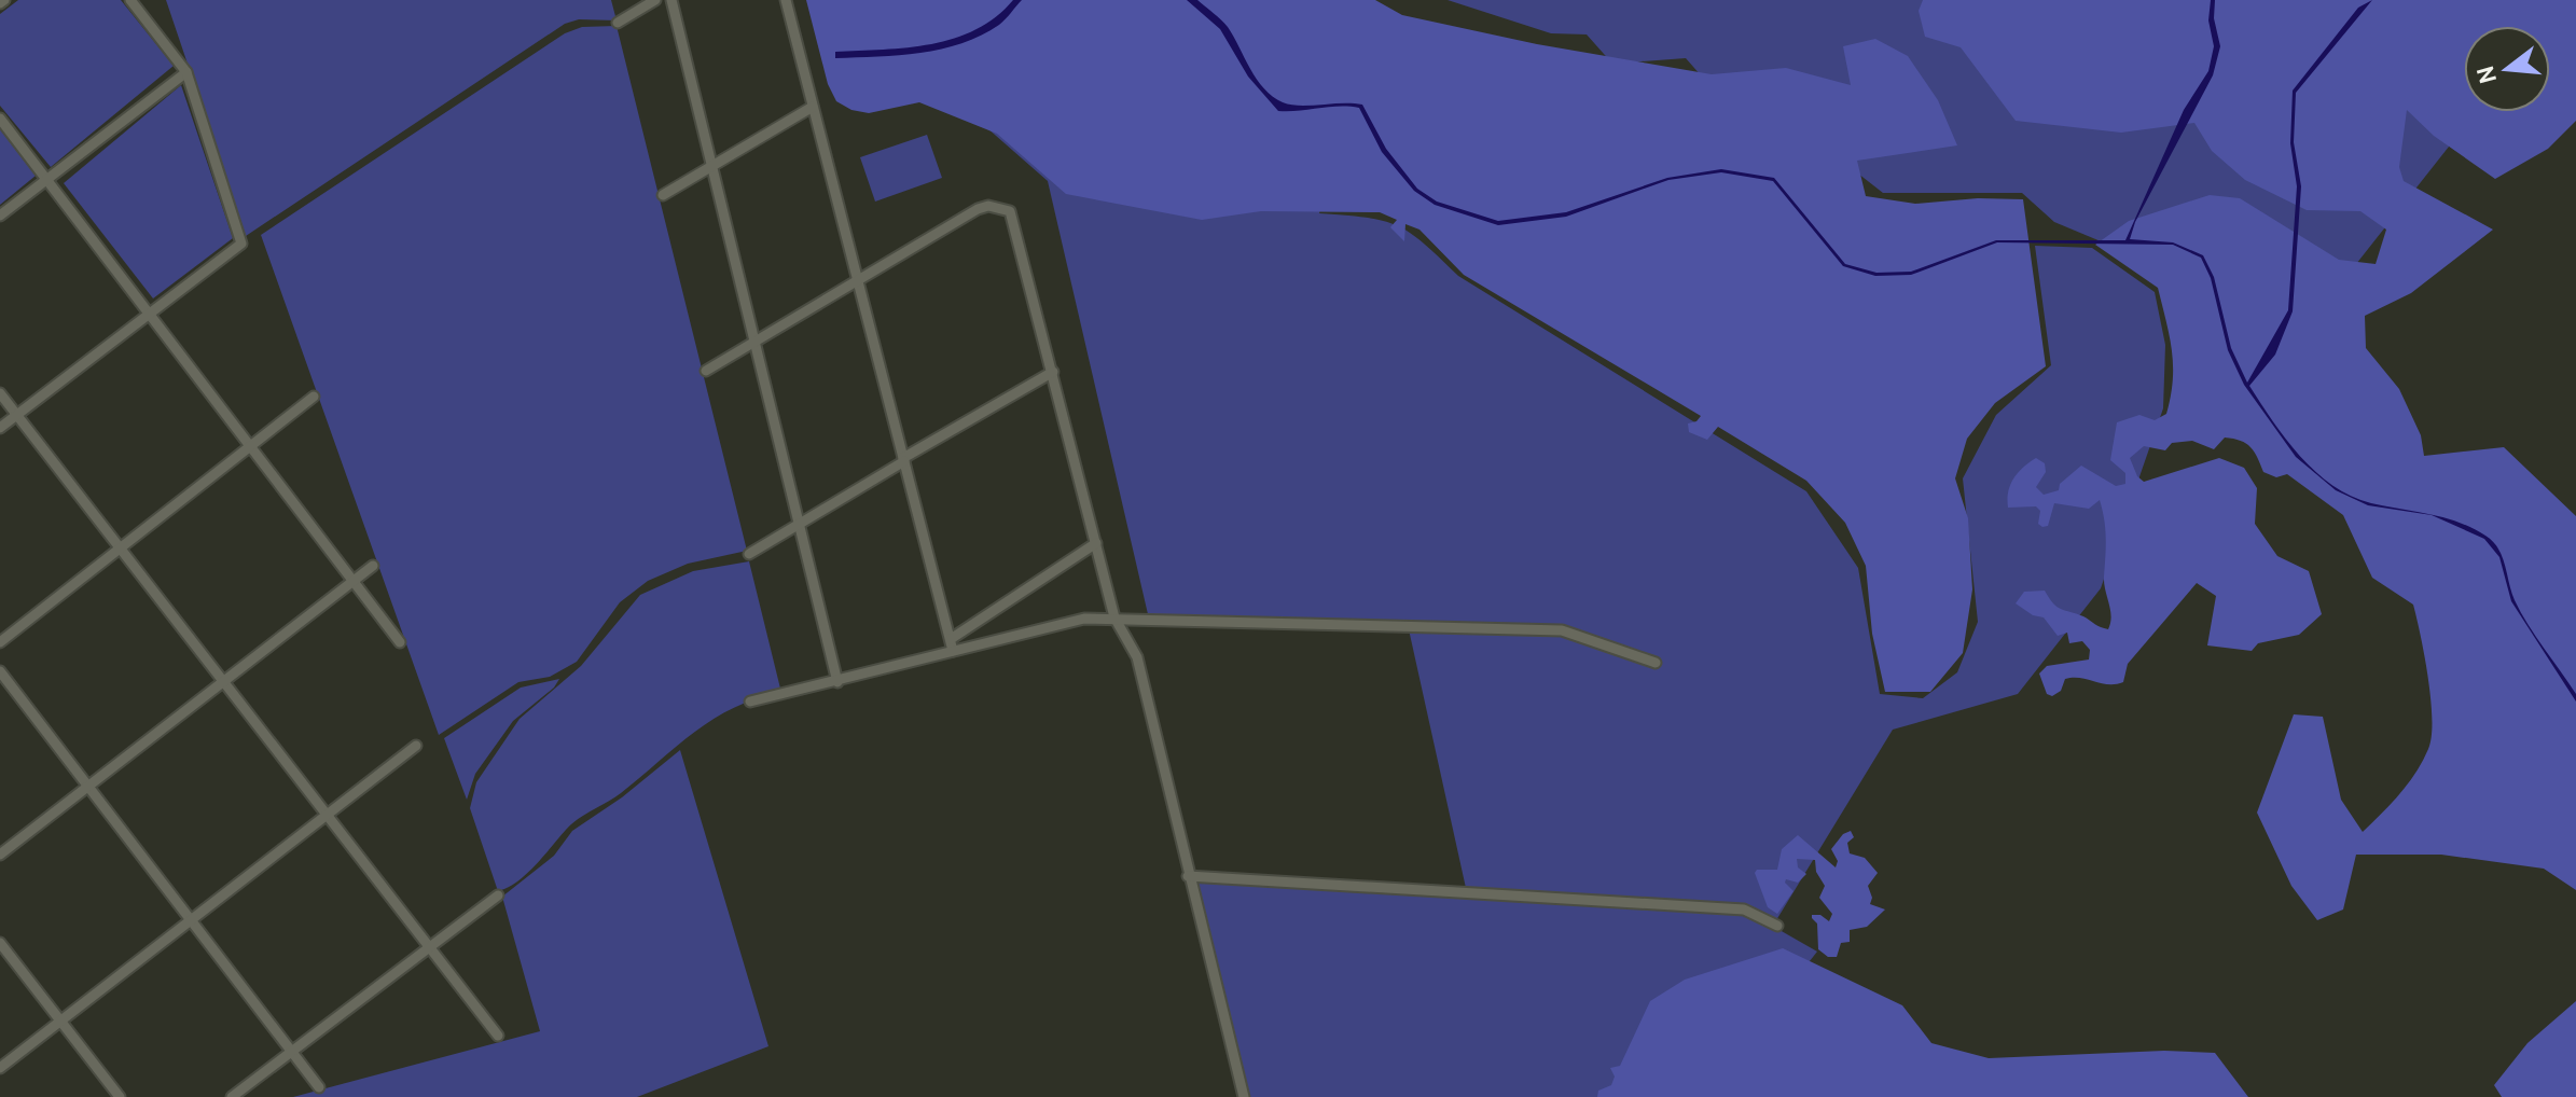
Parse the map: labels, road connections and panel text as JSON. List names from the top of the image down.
{
  "north": "left"
}
